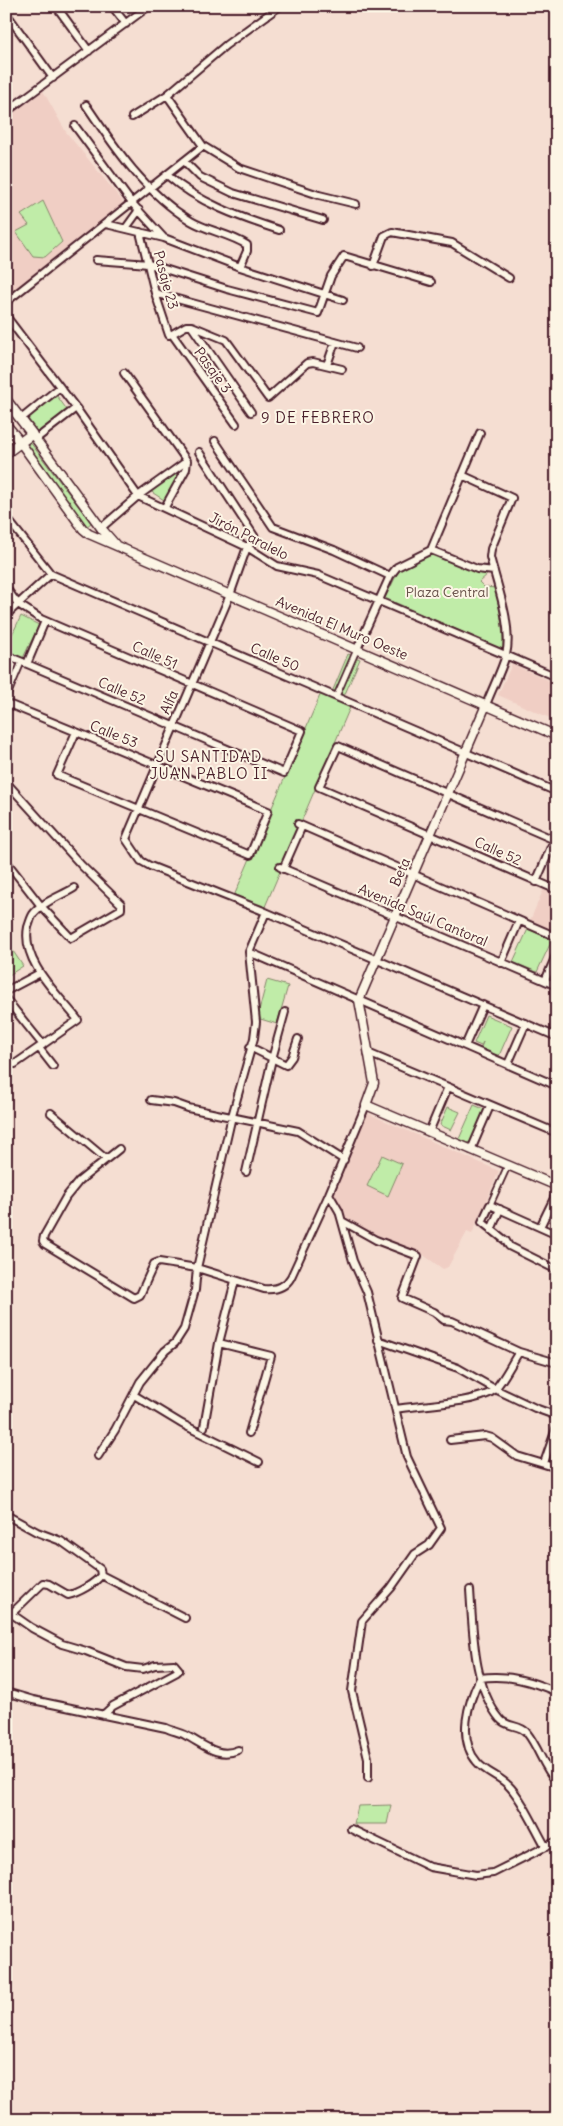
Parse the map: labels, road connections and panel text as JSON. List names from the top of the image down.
{
  "streets": {
    "main road": ["Avenida El Muro Oeste"],
    "street": [
      "Pasaje 23",
      "Pasaje 3",
      "Jirón Paralelo",
      "Calle 51",
      "Calle 50",
      "Calle 52",
      "Alfa",
      "Calle 53",
      "Beta",
      "Avenida Saúl Cantoral"
    ]
  },
  "crossings": [
    ["Pasaje 23", "Pasaje 3"],
    ["Jirón Paralelo", "Alfa"],
    ["Jirón Paralelo", "Beta"],
    ["Avenida El Muro Oeste", "Alfa"],
    ["Avenida El Muro Oeste", "Beta"],
    ["Calle 51", "Calle 52"],
    ["Calle 51", "Alfa"],
    ["Calle 50", "Alfa"],
    ["Calle 50", "Beta"],
    ["Calle 52", "Alfa"],
    ["Calle 52", "Beta"],
    ["Alfa", "Calle 53"],
    ["Beta", "Avenida Saúl Cantoral"]
  ],
  "districts": ["9 DE FEBRERO", "SU SANTIDAD JUAN PABLO II"],
  "parks": ["Plaza Central"]
}
